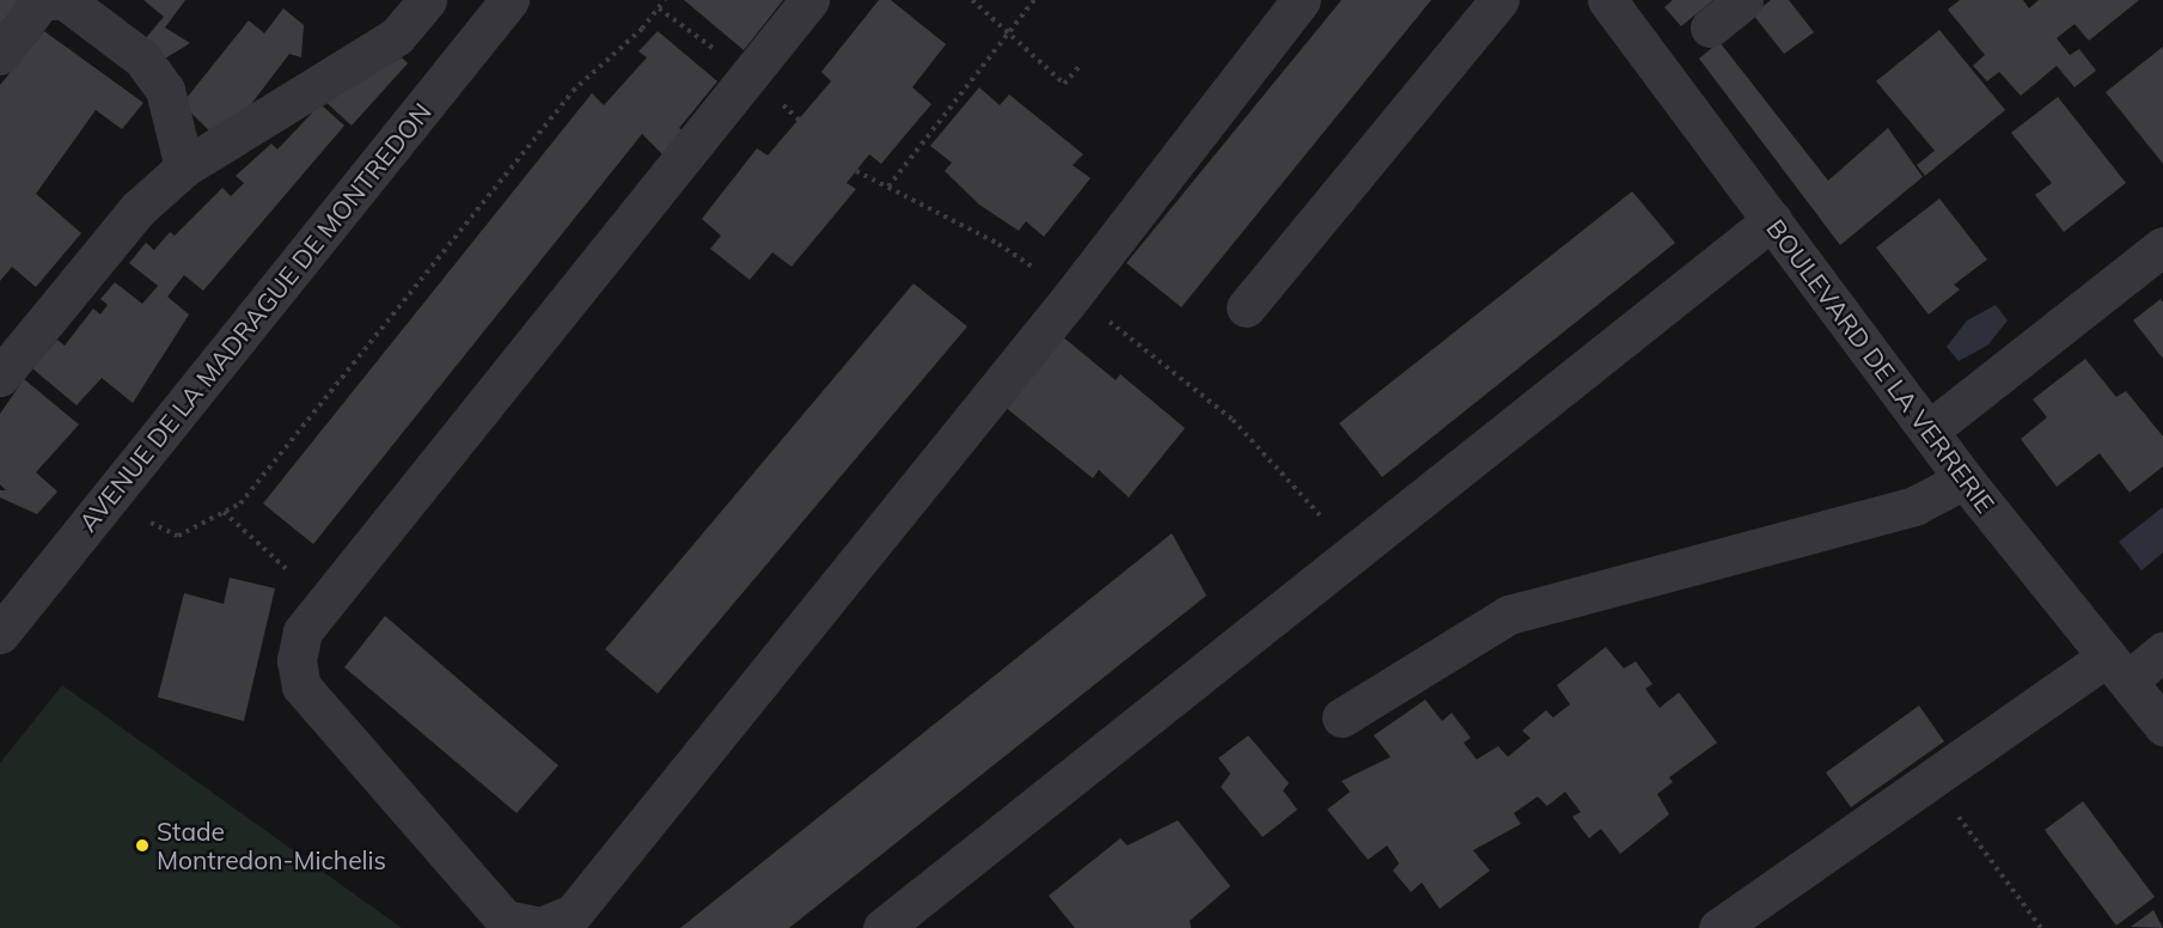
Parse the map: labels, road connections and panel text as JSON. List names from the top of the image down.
{
  "streets": {
    "street": ["AVENUE DE LA MADRAGUE DE MONTREDON", "BOULEVARD DE LA VERRERIE"]
  },
  "places": ["Stade Montredon-Michelis"]
}
